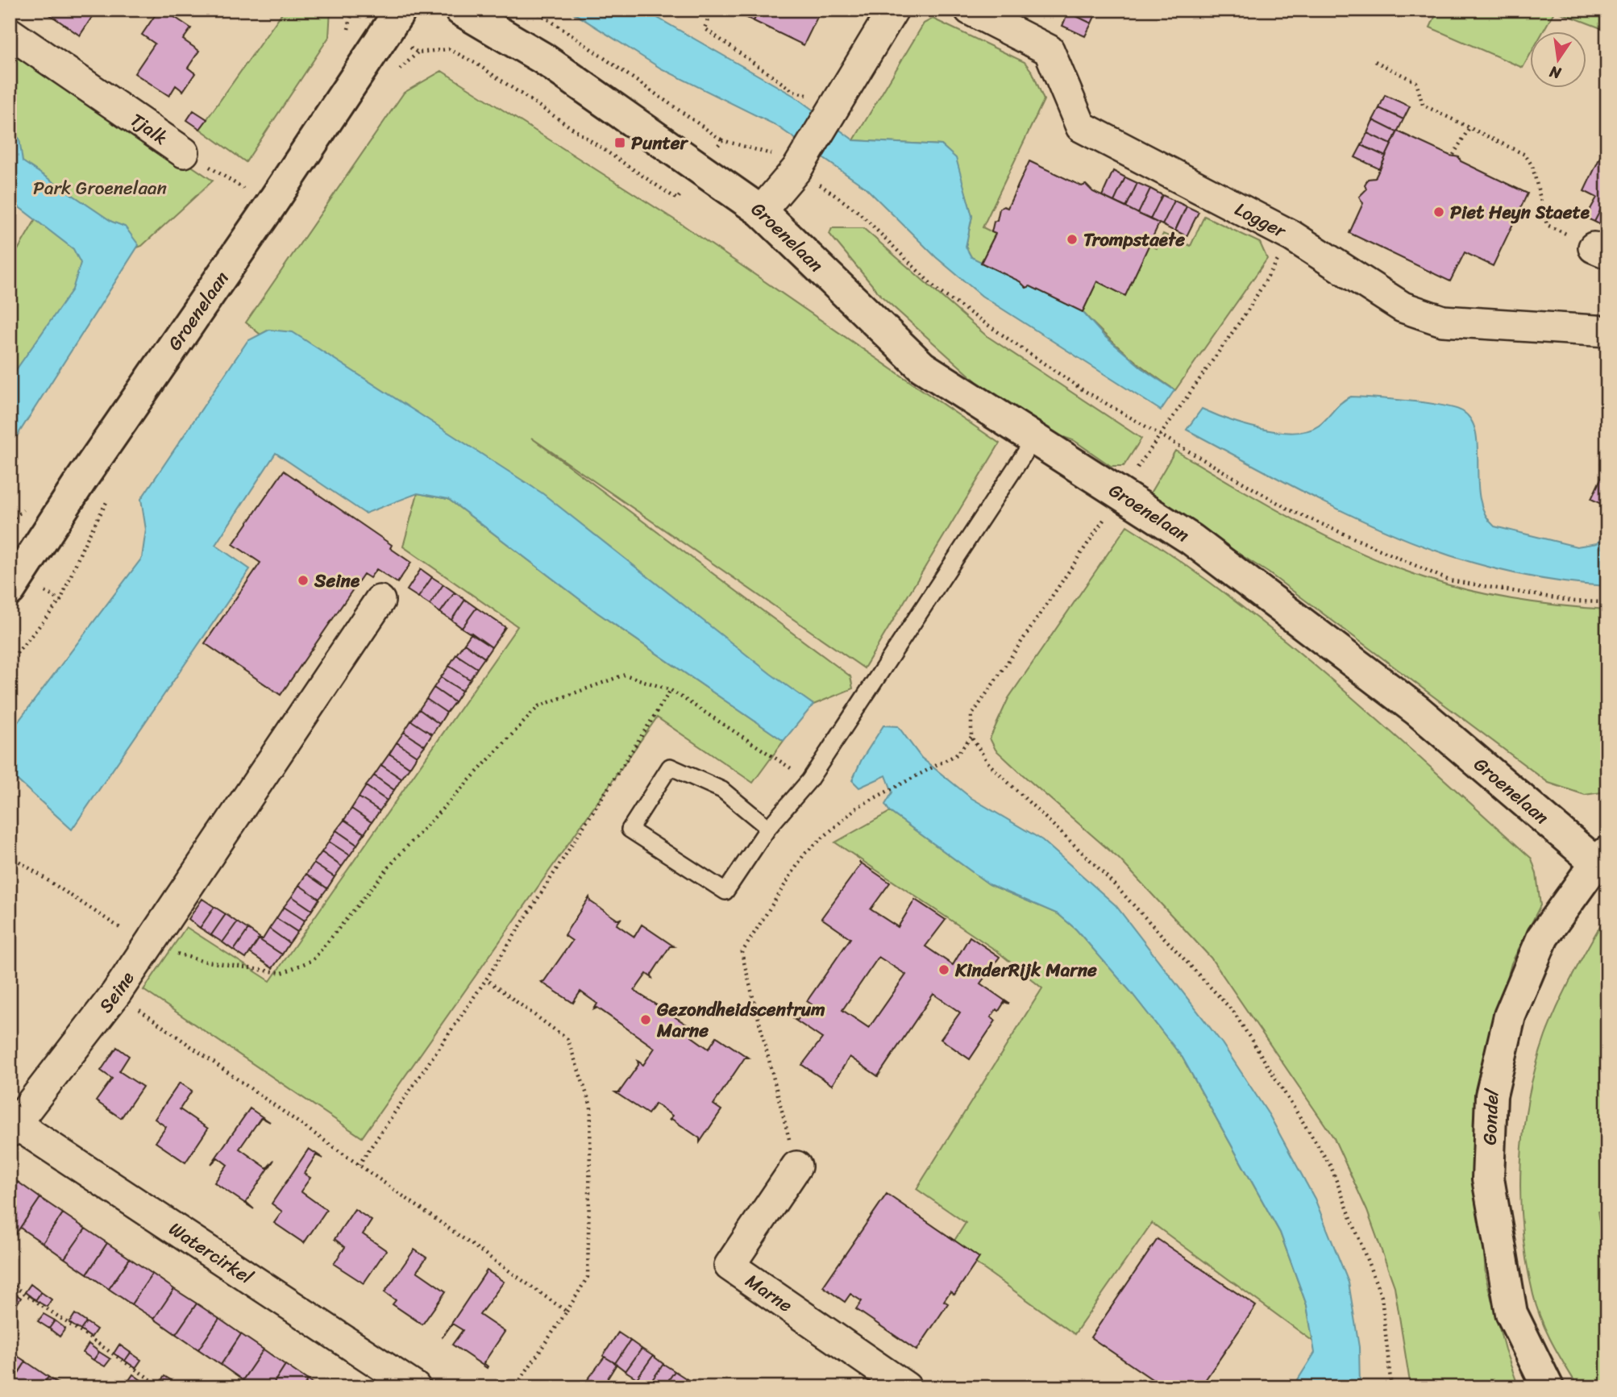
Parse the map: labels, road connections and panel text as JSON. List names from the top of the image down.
{
  "streets": {
    "street": [
      "Tjalk",
      "Logger",
      "Groenelaan",
      "Seine",
      "Gondel",
      "Watercirkel",
      "Marne"
    ]
  },
  "crossings": [
    ["Tjalk", "Groenelaan"],
    ["Groenelaan", "Gondel"],
    ["Seine", "Watercirkel"]
  ],
  "parks": ["Park Groenelaan"],
  "places": {
    "transit": ["Punter"],
    "other": [
      "Piet Heyn Staete",
      "Trompstaete",
      "Seine",
      "KinderRijk Marne",
      "Gezondheidscentrum Marne"
    ]
  },
  "north": "bottom"
}
